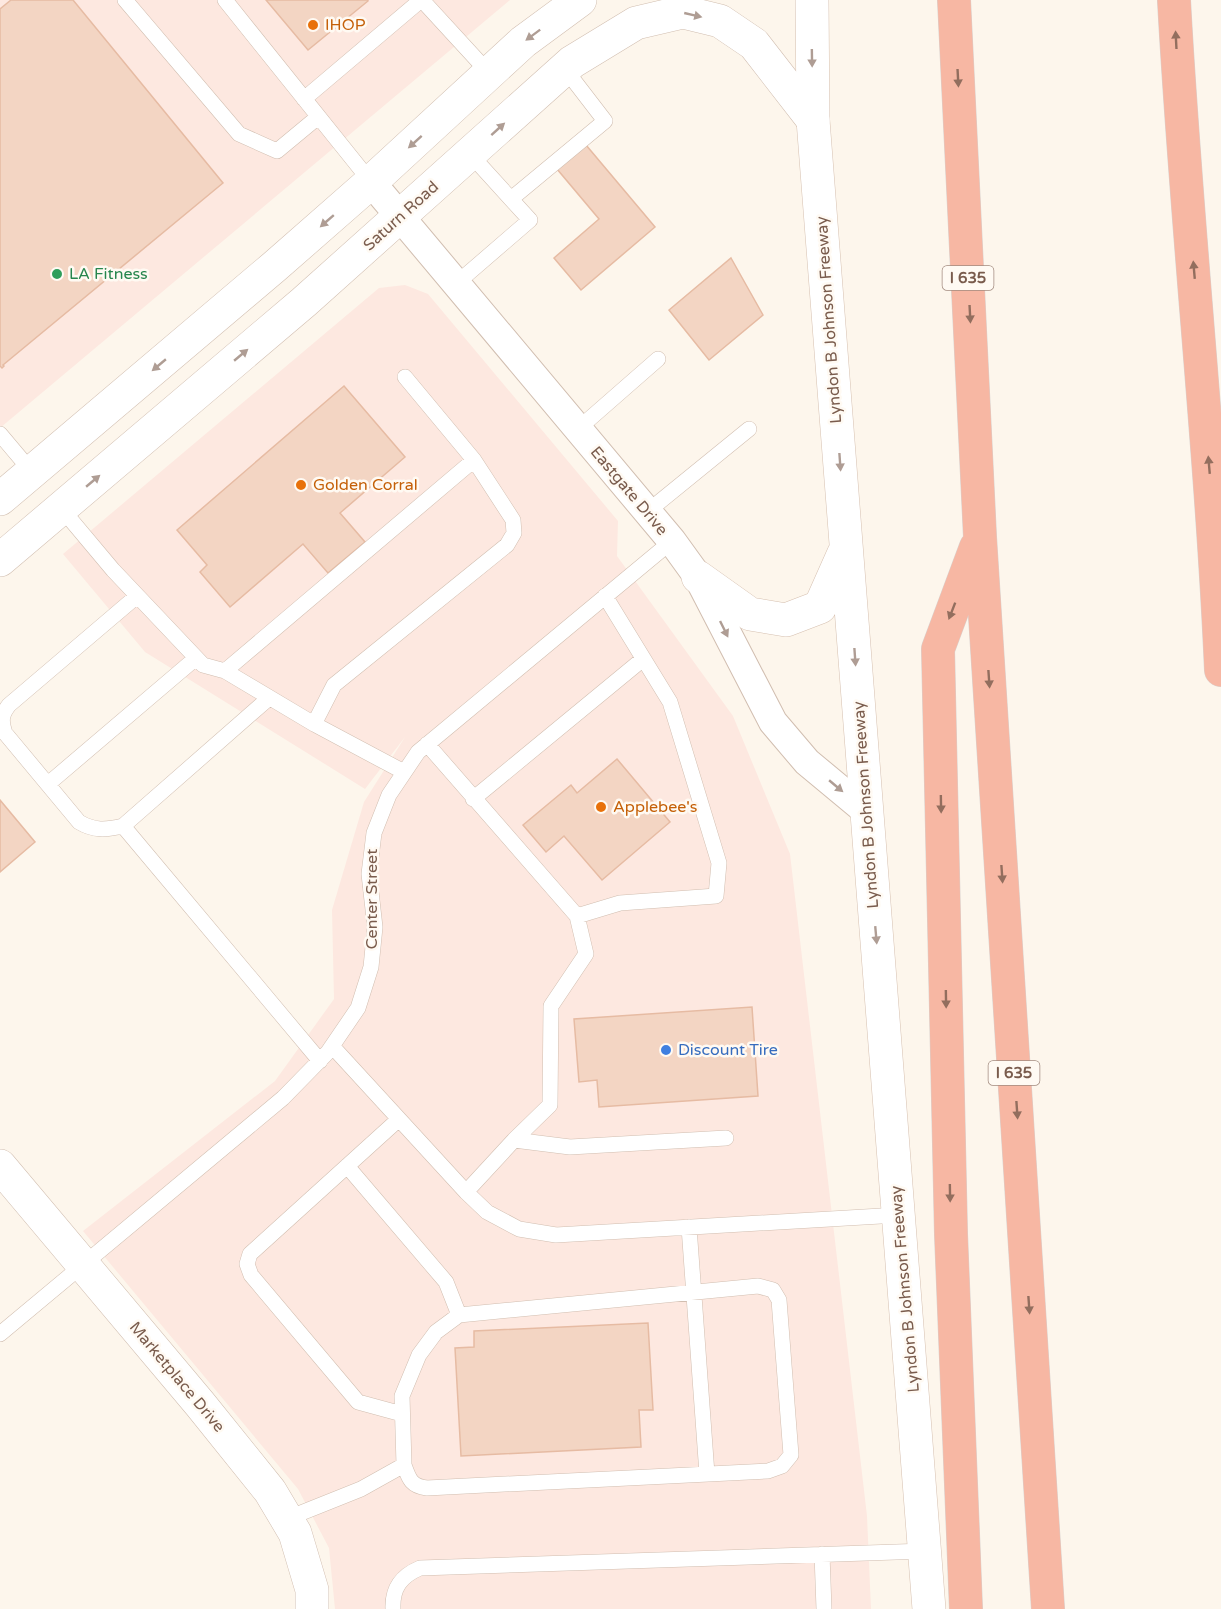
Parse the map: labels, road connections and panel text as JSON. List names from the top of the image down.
{
  "streets": {
    "highway": ["I 635"],
    "street": [
      "Saturn Road",
      "Lyndon B Johnson Freeway",
      "Eastgate Drive",
      "Marketplace Drive"
    ],
    "lane": ["Center Street"]
  },
  "crossings": [
    ["Saturn Road", "Lyndon B Johnson Freeway"],
    ["Saturn Road", "Eastgate Drive"],
    ["Lyndon B Johnson Freeway", "Eastgate Drive"],
    ["Eastgate Drive", "Center Street"],
    ["Center Street", "Marketplace Drive"]
  ],
  "one_way": ["Lyndon B Johnson Freeway", "Eastgate Drive"],
  "places": [
    "IHOP",
    "LA Fitness",
    "Golden Corral",
    "Applebee's",
    "Discount Tire"
  ]
}
